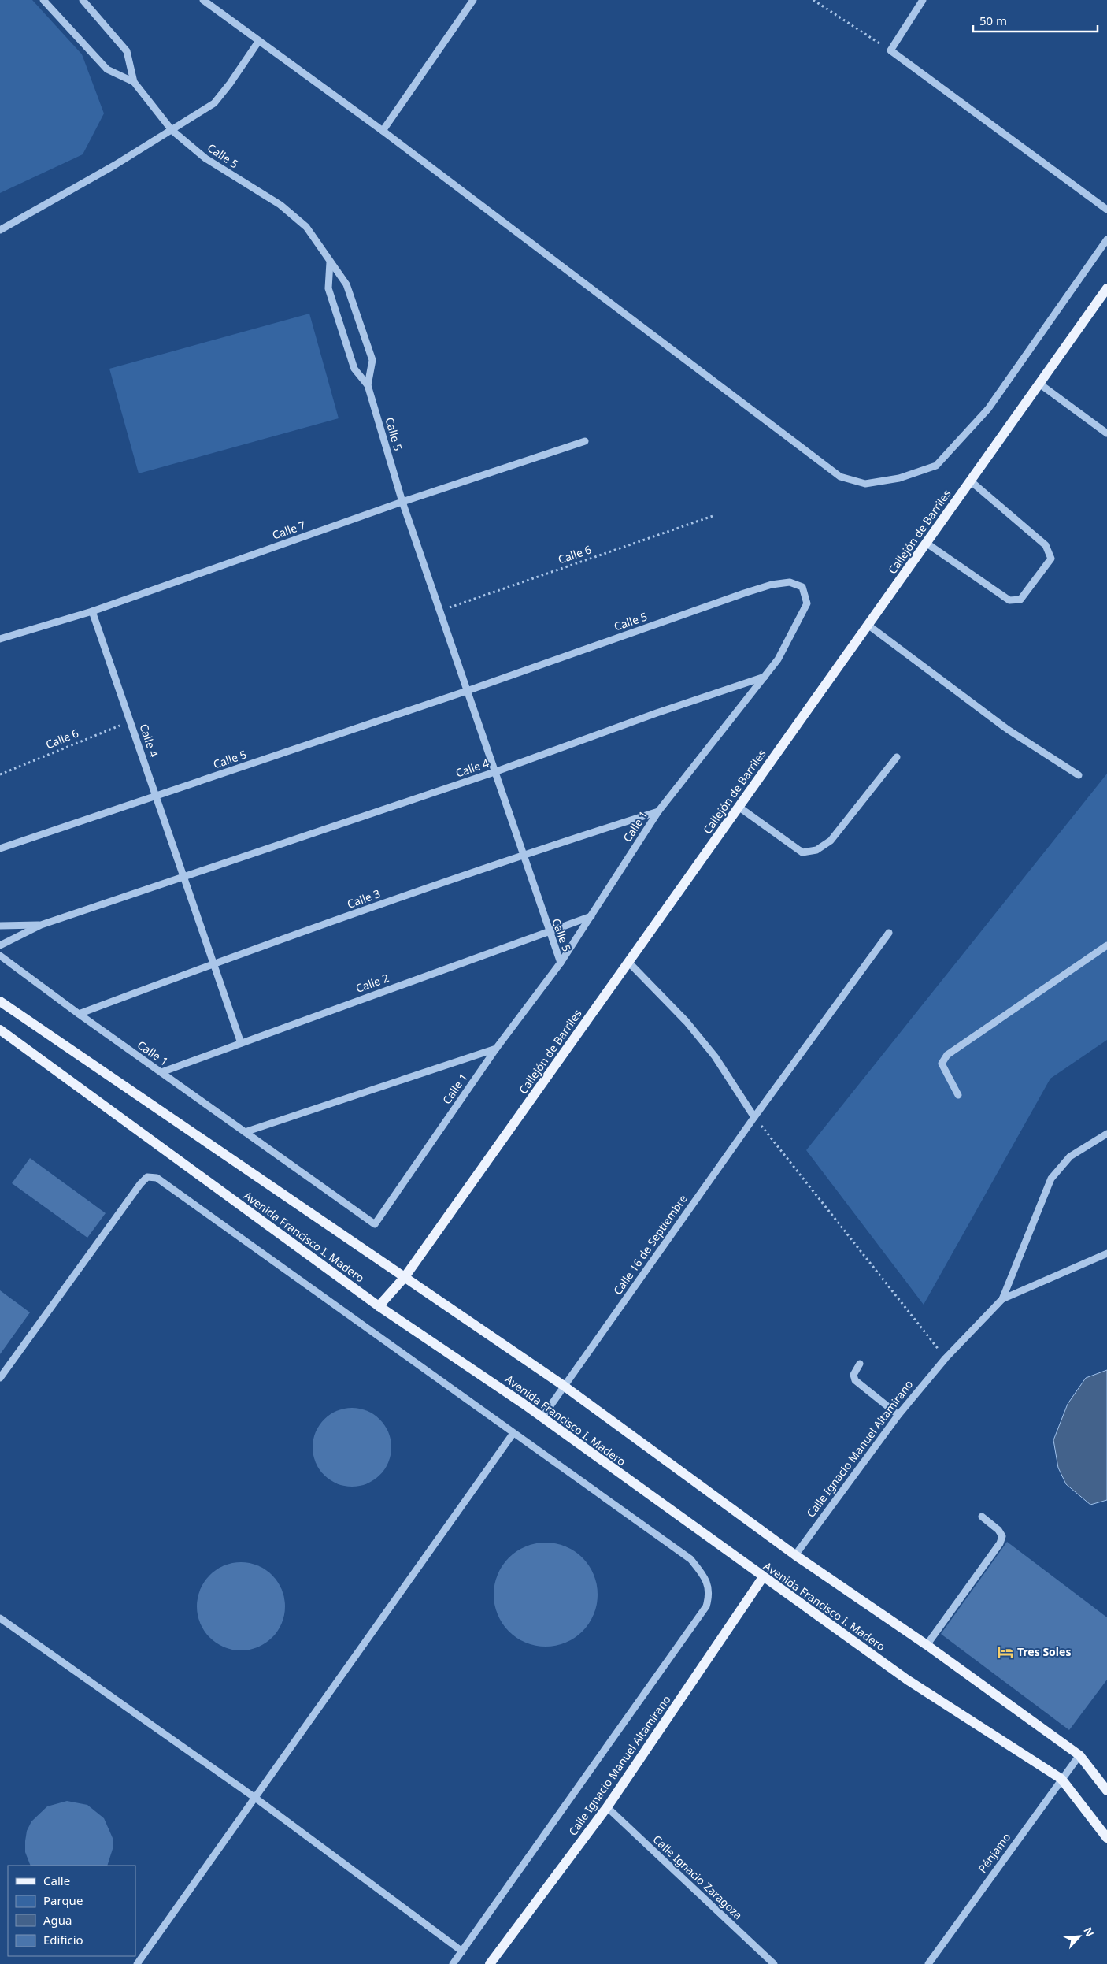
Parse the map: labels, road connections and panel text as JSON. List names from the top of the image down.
{
  "streets": {
    "main road": ["Callejón de Barriles", "Avenida Francisco I. Madero", "Calle Ignacio Manuel Altamirano"],
    "street": [
      "Calle 5",
      "Calle 7",
      "Calle 4",
      "Calle 1",
      "Calle 3",
      "Calle 2",
      "Calle 16 de Septiembre",
      "Pénjamo",
      "Calle Ignacio Zaragoza"
    ],
    "path": ["Calle 6"]
  },
  "crossings": [
    ["Calle 5", "Calle 7"],
    ["Calle 5", "Calle 6"],
    ["Calle 5", "Calle 4"],
    ["Calle 5", "Calle 1"],
    ["Calle 5", "Calle 3"],
    ["Calle 5", "Calle 2"],
    ["Calle 7", "Calle 4"],
    ["Callejón de Barriles", "Avenida Francisco I. Madero"],
    ["Calle 6", "Calle 4"],
    ["Calle 4", "Calle 1"],
    ["Calle 4", "Calle 3"],
    ["Calle 4", "Calle 2"],
    ["Calle 1", "Calle 3"],
    ["Calle 1", "Calle 2"],
    ["Avenida Francisco I. Madero", "Calle 16 de Septiembre"],
    ["Avenida Francisco I. Madero", "Calle Ignacio Manuel Altamirano"],
    ["Avenida Francisco I. Madero", "Pénjamo"],
    ["Calle Ignacio Manuel Altamirano", "Calle Ignacio Zaragoza"]
  ],
  "places": {
    "hotel": ["Tres Soles"]
  },
  "legend": [
    "Calle",
    "Parque",
    "Agua",
    "Edificio"
  ],
  "scale_bar": "50 m",
  "north": "top right"
}
